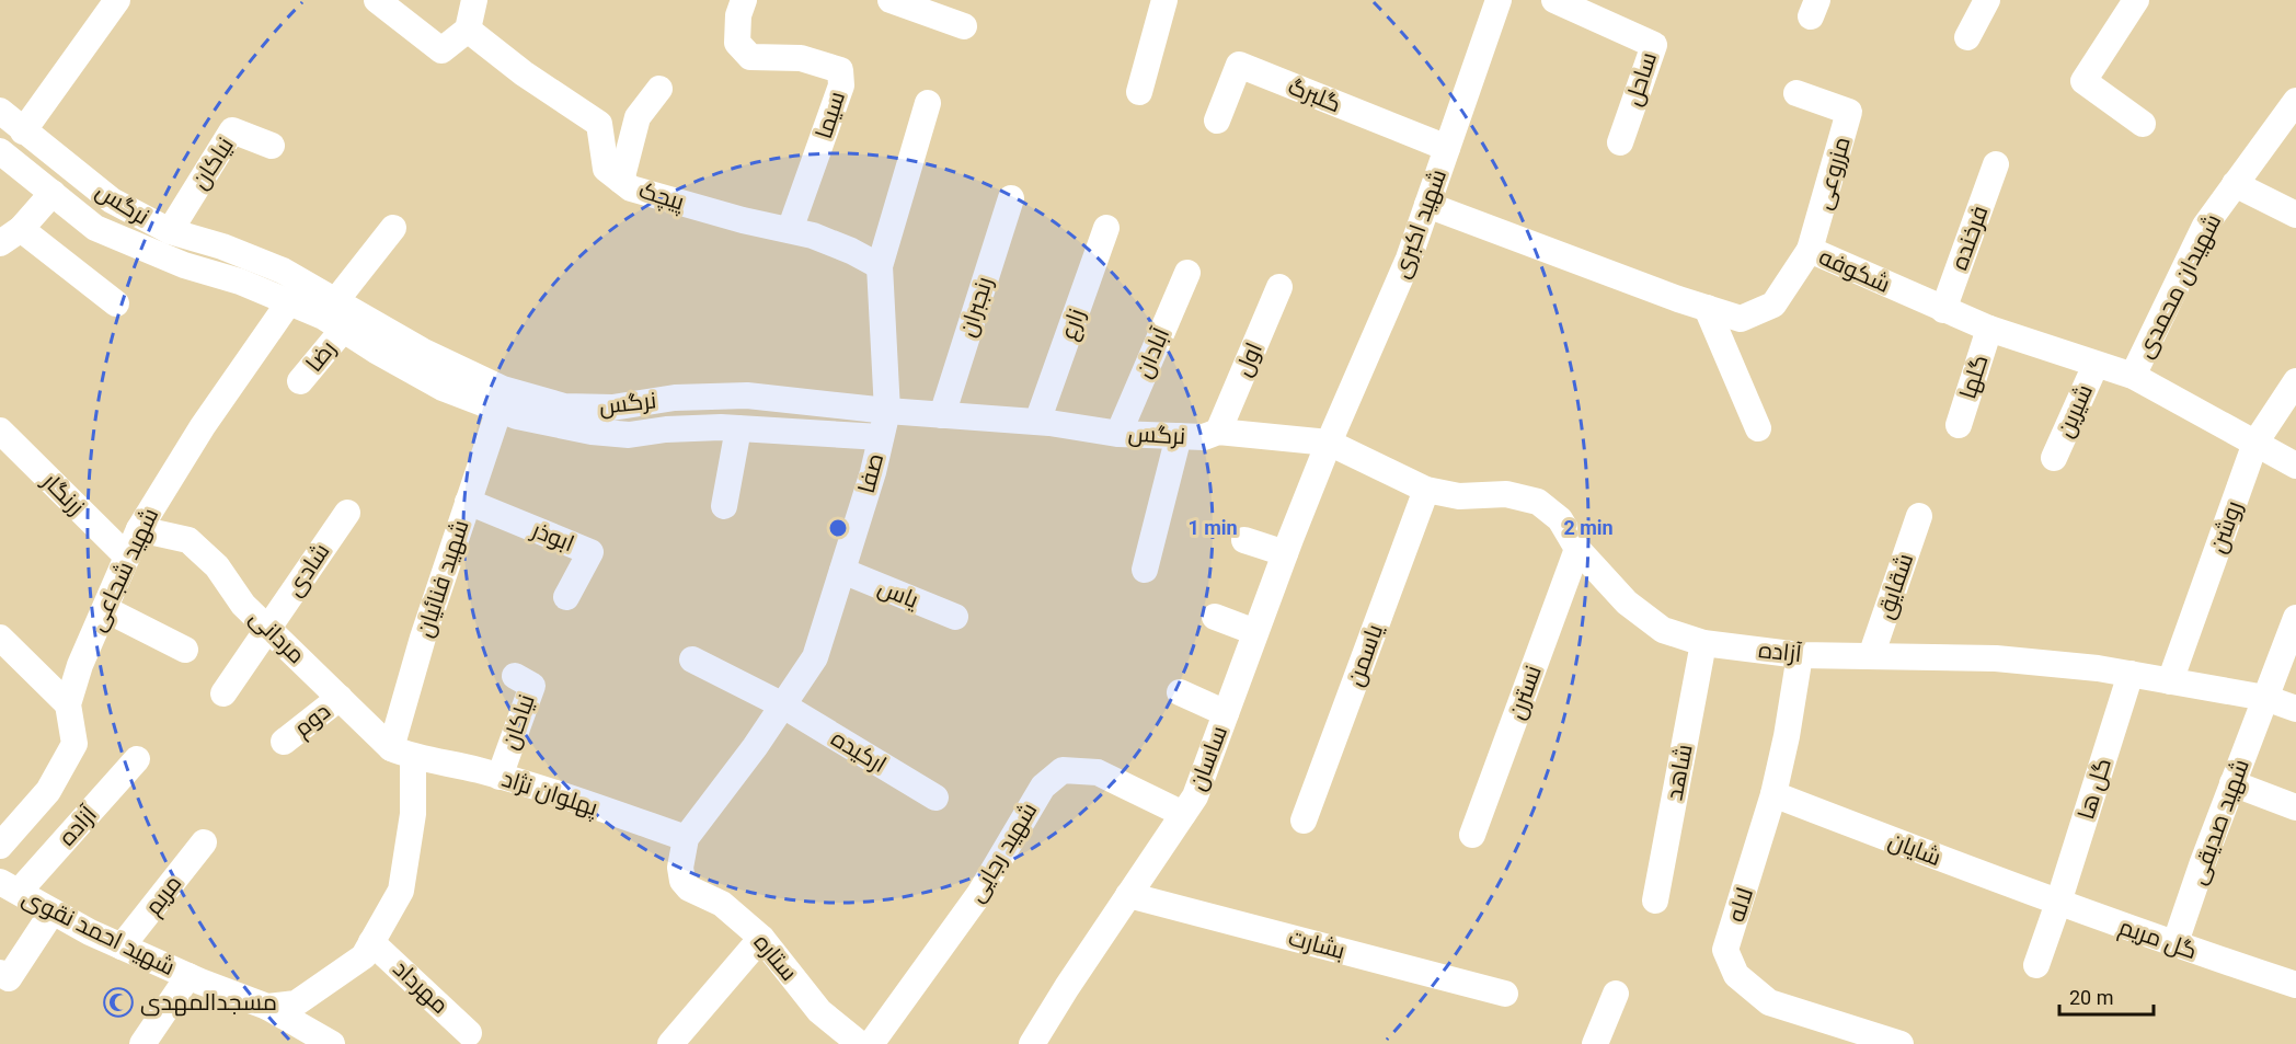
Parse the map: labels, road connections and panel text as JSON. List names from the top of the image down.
{
  "streets": {
    "street": [
      "ساحل",
      "گلبرگ",
      "سیما",
      "نیاکان",
      "مزروعی",
      "پیچک",
      "نرگس",
      "شهید اکبری",
      "فرخنده",
      "شکوفه",
      "شهیدان محمدی",
      "رنجبران",
      "زارع",
      "آبادان",
      "رضا",
      "اول",
      "گلها",
      "شیرین",
      "صفا",
      "زرنگار",
      "روشن",
      "ابوذر",
      "شهید شجاعی",
      "شادی",
      "شهید فنائیان",
      "شقایق",
      "یاس",
      "مردانی",
      "آزاده",
      "یاسمن",
      "نسترن",
      "دوم",
      "ارکیده",
      "ساسان",
      "شاهد",
      "گل ها",
      "پهلوان نژاد",
      "شهید صدیقی",
      "شایان",
      "شهید رجایی",
      "مریم",
      "لاله",
      "شهید احمد نقوی",
      "گل مریم",
      "بشارت",
      "ستاره",
      "مهرداد"
    ]
  },
  "crossings": [
    ["گلبرگ", "شهید اکبری"],
    ["سیما", "پیچک"],
    ["نیاکان", "نرگس"],
    ["نیاکان", "پهلوان نژاد"],
    ["مزروعی", "شکوفه"],
    ["پیچک", "صفا"],
    ["نرگس", "شهید اکبری"],
    ["نرگس", "رنجبران"],
    ["نرگس", "زارع"],
    ["نرگس", "آبادان"],
    ["نرگس", "رضا"],
    ["نرگس", "اول"],
    ["نرگس", "صفا"],
    ["نرگس", "شهید شجاعی"],
    ["نرگس", "شهید فنائیان"],
    ["نرگس", "آزاده"],
    ["نرگس", "ساسان"],
    ["شهید اکبری", "شکوفه"],
    ["شهید اکبری", "آزاده"],
    ["شهید اکبری", "ساسان"],
    ["فرخنده", "شکوفه"],
    ["شکوفه", "شهیدان محمدی"],
    ["شکوفه", "گلها"],
    ["شکوفه", "شیرین"],
    ["شکوفه", "روشن"],
    ["صفا", "یاس"],
    ["صفا", "ارکیده"],
    ["صفا", "پهلوان نژاد"],
    ["صفا", "ستاره"],
    ["زرنگار", "شهید شجاعی"],
    ["روشن", "آزاده"],
    ["ابوذر", "شهید فنائیان"],
    ["شهید شجاعی", "مردانی"],
    ["شادی", "مردانی"],
    ["شهید فنائیان", "مردانی"],
    ["شهید فنائیان", "پهلوان نژاد"],
    ["شقایق", "آزاده"],
    ["مردانی", "دوم"],
    ["مردانی", "پهلوان نژاد"],
    ["آزاده", "یاسمن"],
    ["آزاده", "نسترن"],
    ["آزاده", "ساسان"],
    ["آزاده", "شاهد"],
    ["آزاده", "گل ها"],
    ["آزاده", "شهید صدیقی"],
    ["آزاده", "لاله"],
    ["آزاده", "شهید احمد نقوی"],
    ["ساسان", "شهید رجایی"],
    ["ساسان", "بشارت"],
    ["گل ها", "شایان"],
    ["گل ها", "گل مریم"],
    ["شهید صدیقی", "گل مریم"],
    ["شایان", "لاله"],
    ["شایان", "گل مریم"],
    ["مریم", "شهید احمد نقوی"]
  ],
  "places": {
    "mosque": ["مسجدالمهدی"]
  },
  "scale_bar": "20 m",
  "rings": ["1 min", "2 min"]
}
